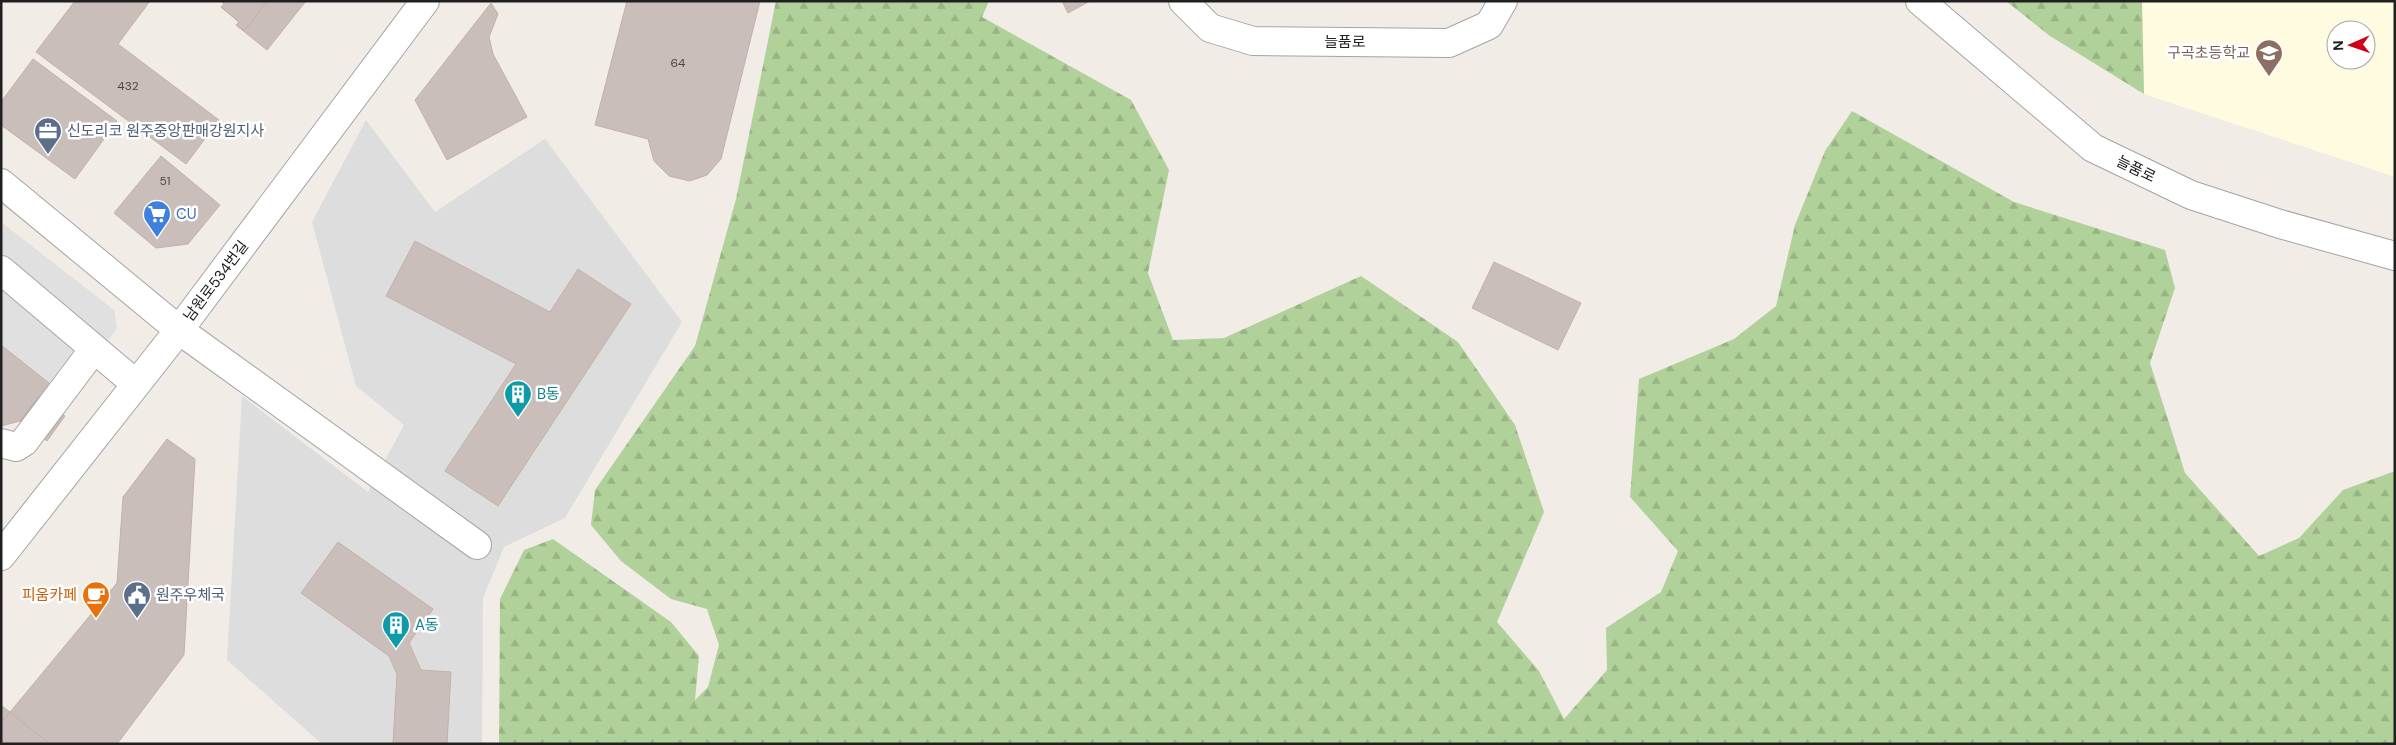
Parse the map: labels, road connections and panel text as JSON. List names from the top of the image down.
{
  "streets": {
    "street": ["늘품로", "남원로534번길"]
  },
  "places": {
    "school or university": ["구곡초등학교"],
    "office": ["신도리코 원주중앙판매강원지사"],
    "supermarket": ["CU"],
    "building": ["B동", "A동"],
    "cafe": ["피움카페"],
    "public building": ["원주우체국"]
  },
  "house_numbers": ["64", "432", "51"],
  "north": "left"
}
